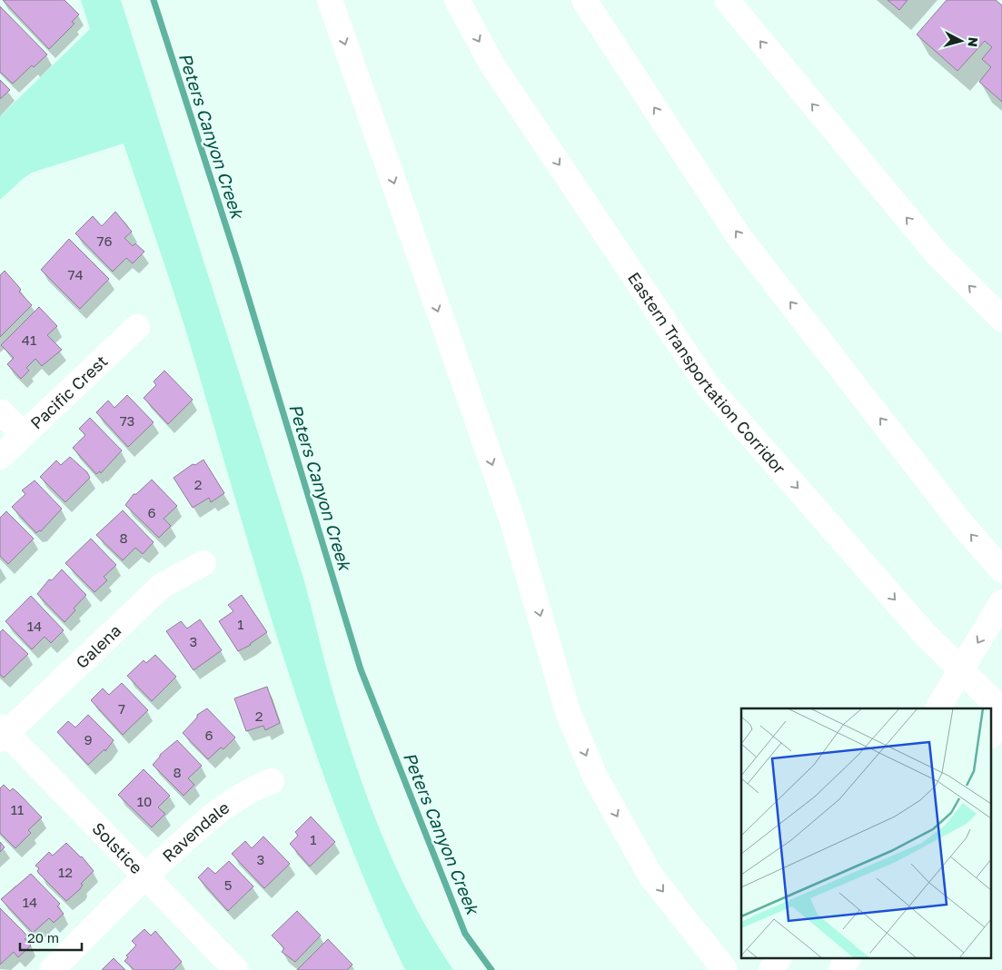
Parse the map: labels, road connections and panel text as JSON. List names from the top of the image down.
{
  "streets": {
    "main road": [
      "Eastern Transportation Corridor",
      "Pacific Crest",
      "Galena",
      "Ravendale",
      "Solstice"
    ]
  },
  "crossings": [
    ["Galena", "Solstice"],
    ["Ravendale", "Solstice"]
  ],
  "water": ["Peters Canyon Creek"],
  "house_numbers": [
    "76",
    "74",
    "41",
    "73",
    "2",
    "6",
    "8",
    "1",
    "14",
    "3",
    "7",
    "2",
    "6",
    "9",
    "8",
    "10",
    "11",
    "1",
    "3",
    "12",
    "5",
    "14"
  ],
  "scale_bar": "20 m",
  "north": "right"
}
